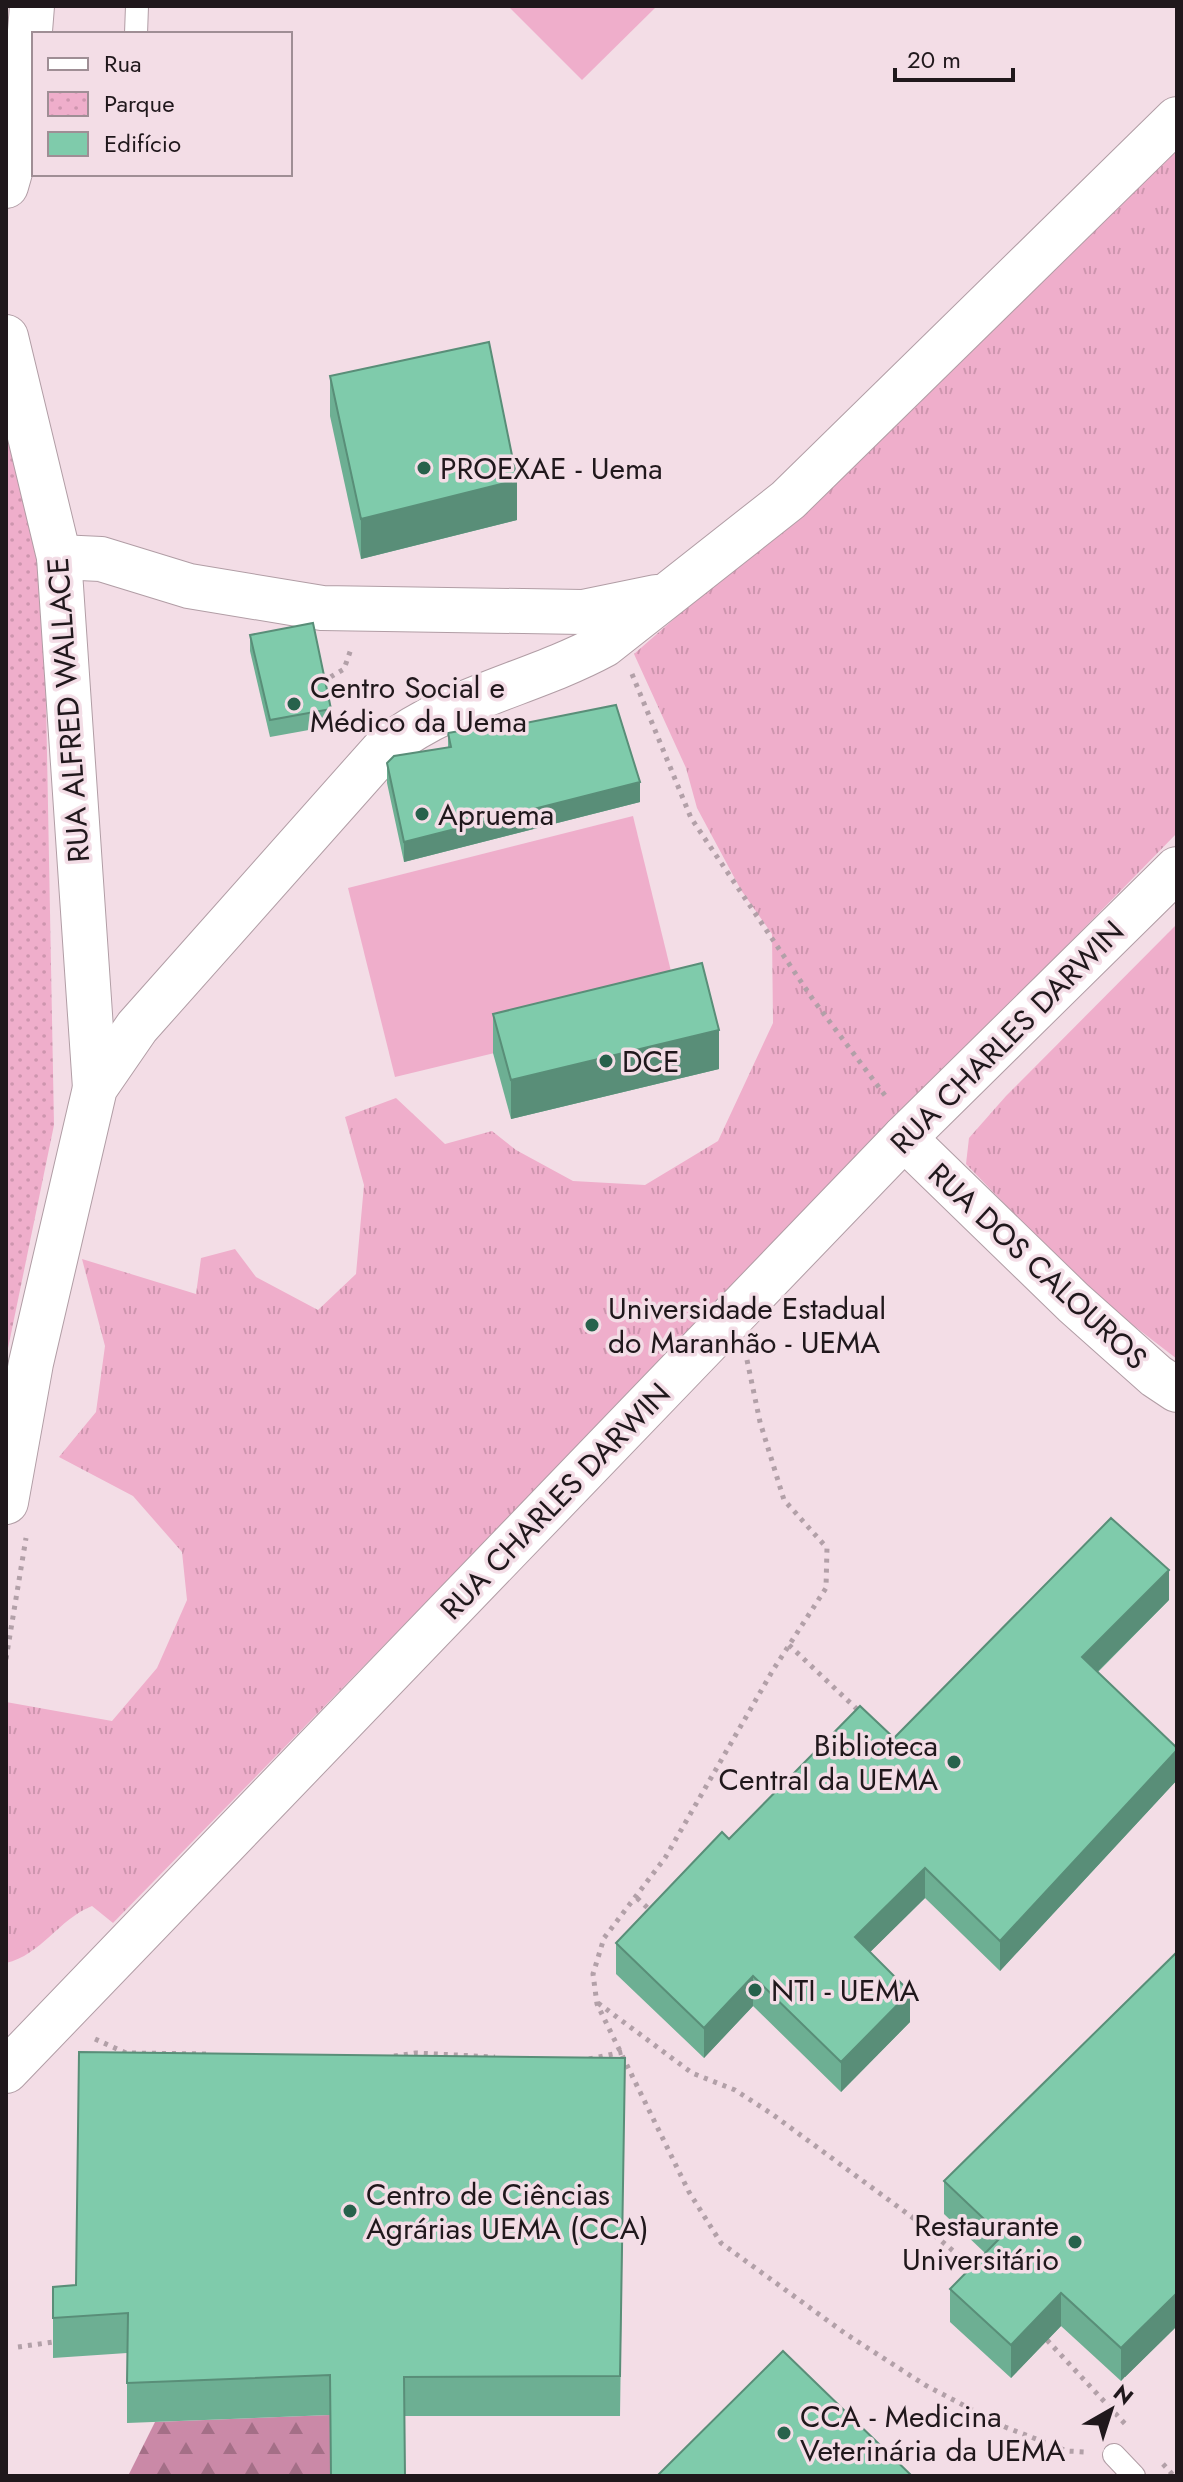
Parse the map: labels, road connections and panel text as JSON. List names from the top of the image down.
{
  "streets": {
    "street": ["RUA ALFRED WALLACE", "RUA CHARLES DARWIN", "RUA DOS CALOUROS"]
  },
  "crossings": [
    ["RUA CHARLES DARWIN", "RUA DOS CALOUROS"]
  ],
  "places": [
    "PROEXAE - Uema",
    "Centro Social e Médico da Uema",
    "Apruema",
    "DCE",
    "Universidade Estadual do Maranhão - UEMA",
    "Biblioteca Central da UEMA",
    "NTI - UEMA",
    "Centro de Ciências Agrárias UEMA (CCA)",
    "Restaurante Universitário",
    "CCA - Medicina Veterinária da UEMA"
  ],
  "legend": ["Rua", "Parque", "Edifício"],
  "scale_bar": "20 m",
  "north": "top right"
}
